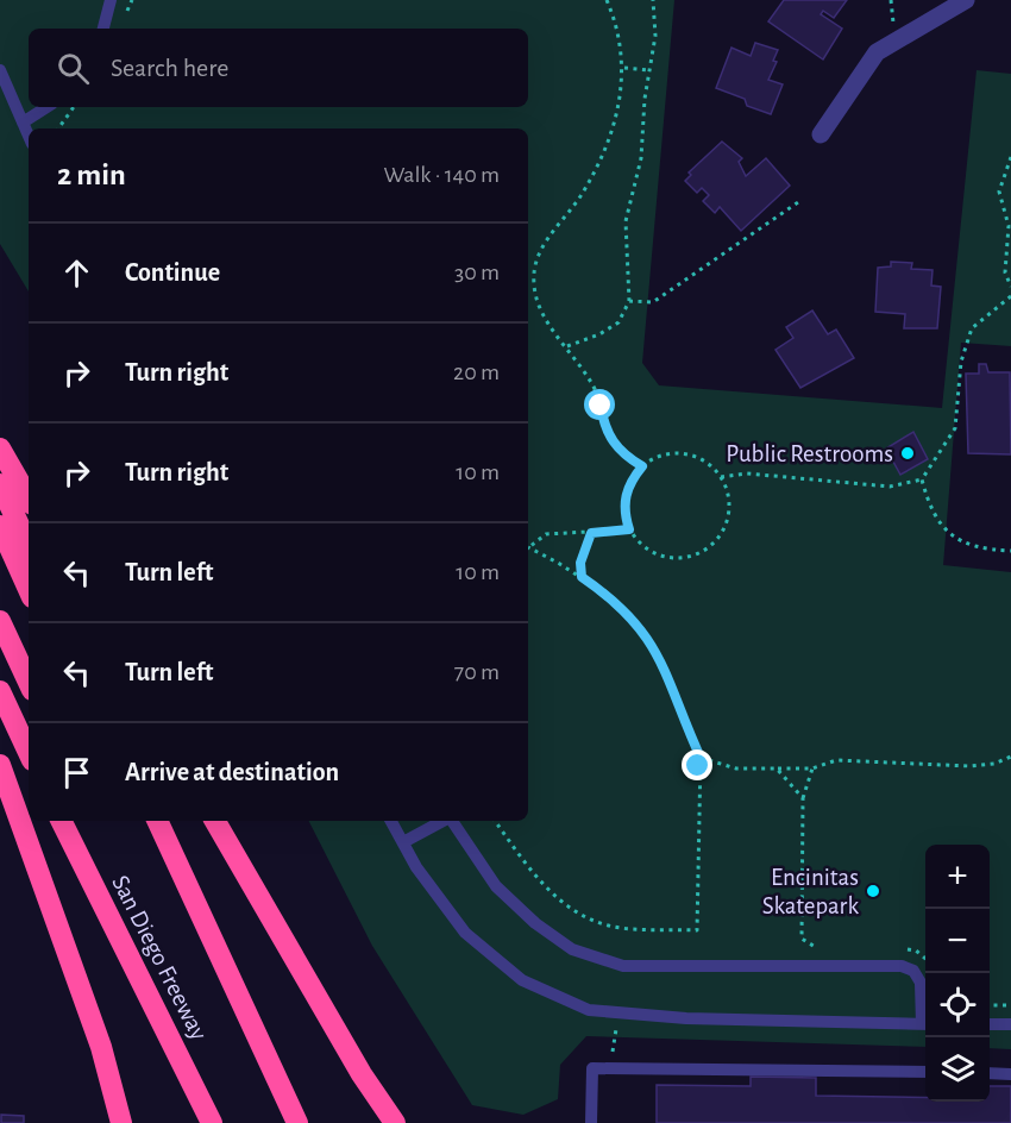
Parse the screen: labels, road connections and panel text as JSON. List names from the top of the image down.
{
  "streets": {
    "highway": ["San Diego Freeway"]
  },
  "places": ["Public Restrooms", "Encinitas Skatepark"],
  "page": {
    "search": "Search here",
    "heading": ["2 min", "Walk · 140 m"],
    "list": [
      ["Continue", "30 m"],
      ["Turn right", "20 m"],
      ["Turn right", "10 m"],
      ["Turn left", "10 m"],
      ["Turn left", "70 m"],
      "Arrive at destination"
    ],
    "map_buttons": ["+", "−"]
  }
}
